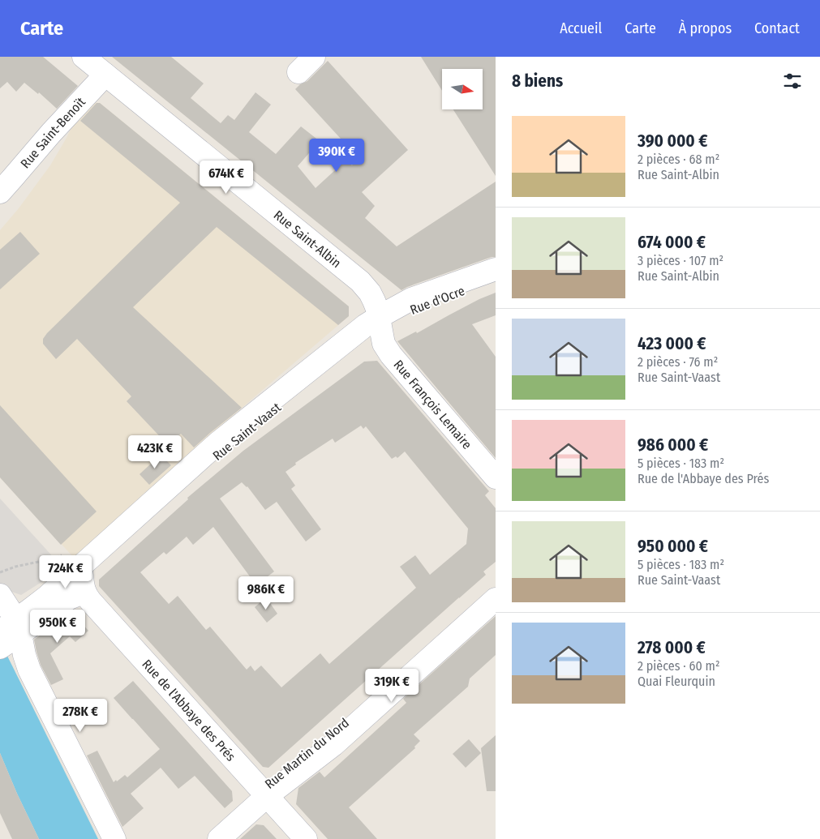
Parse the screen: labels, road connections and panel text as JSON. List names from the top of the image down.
{
  "streets": {
    "street": [
      "Rue Saint-Benoït",
      "Rue Saint-Albin",
      "Rue d'Ocre",
      "Rue François Lemaire",
      "Rue Saint-Vaast",
      "Rue de l'Abbaye des Prés",
      "Rue Martin du Nord"
    ]
  },
  "crossings": [
    ["Rue Saint-Benoït", "Rue Saint-Albin"],
    ["Rue Saint-Albin", "Rue d'Ocre"],
    ["Rue Saint-Albin", "Rue François Lemaire"],
    ["Rue Saint-Albin", "Rue Saint-Vaast"],
    ["Rue d'Ocre", "Rue François Lemaire"],
    ["Rue d'Ocre", "Rue Saint-Vaast"],
    ["Rue François Lemaire", "Rue Saint-Vaast"],
    ["Rue Saint-Vaast", "Rue de l'Abbaye des Prés"],
    ["Rue de l'Abbaye des Prés", "Rue Martin du Nord"]
  ],
  "north": "right",
  "page": {
    "header": "Carte",
    "nav": [
      "Accueil",
      "Carte",
      "À propos",
      "Contact"
    ],
    "heading": "8 biens",
    "list": [
      {
        "name": "390 000 €",
        "note": "2 pièces · 68 m² · Rue Saint-Albin"
      },
      {
        "name": "674 000 €",
        "note": "3 pièces · 107 m² · Rue Saint-Albin"
      },
      {
        "name": "423 000 €",
        "note": "2 pièces · 76 m² · Rue Saint-Vaast"
      },
      {
        "name": "986 000 €",
        "note": "5 pièces · 183 m² · Rue de l'Abbaye des Prés"
      },
      {
        "name": "950 000 €",
        "note": "5 pièces · 183 m² · Rue Saint-Vaast"
      },
      {
        "name": "278 000 €",
        "note": "2 pièces · 60 m² · Quai Fleurquin"
      }
    ],
    "price": [
      "390K €",
      "674K €",
      "423K €",
      "724K €",
      "986K €",
      "950K €",
      "319K €",
      "278K €"
    ]
  }
}
